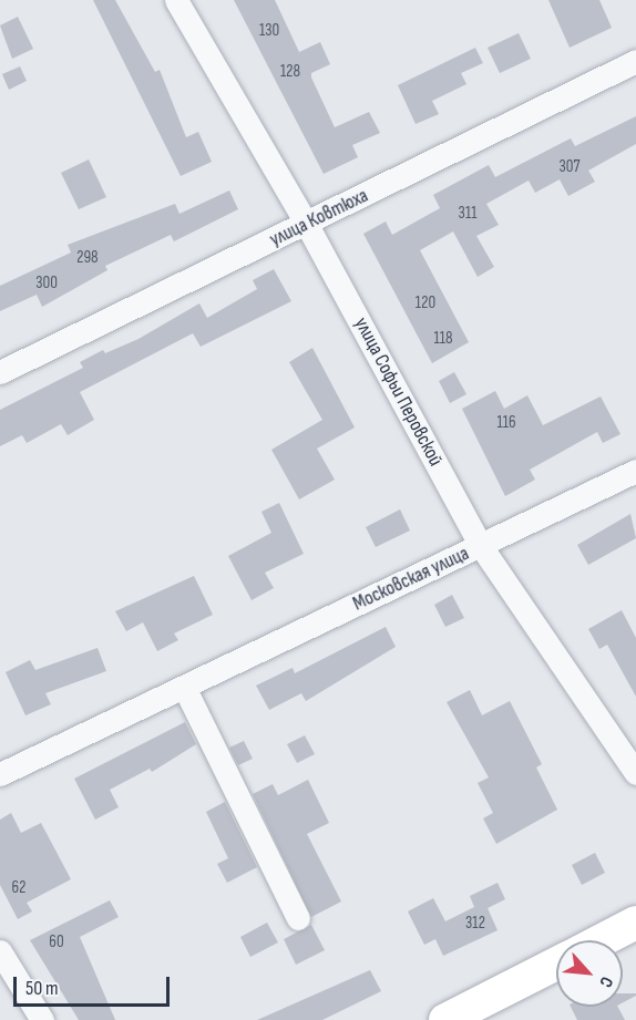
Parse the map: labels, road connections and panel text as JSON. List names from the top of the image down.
{
  "streets": {
    "street": ["улица Ковтюха", "улица Софьи Перовской", "Московская улица"]
  },
  "crossings": [
    ["улица Ковтюха", "улица Софьи Перовской"],
    ["улица Софьи Перовской", "Московская улица"]
  ],
  "house_numbers": [
    "130",
    "128",
    "307",
    "311",
    "298",
    "300",
    "120",
    "118",
    "116",
    "62",
    "312",
    "60"
  ],
  "scale_bar": "50 m",
  "north": "bottom right"
}
